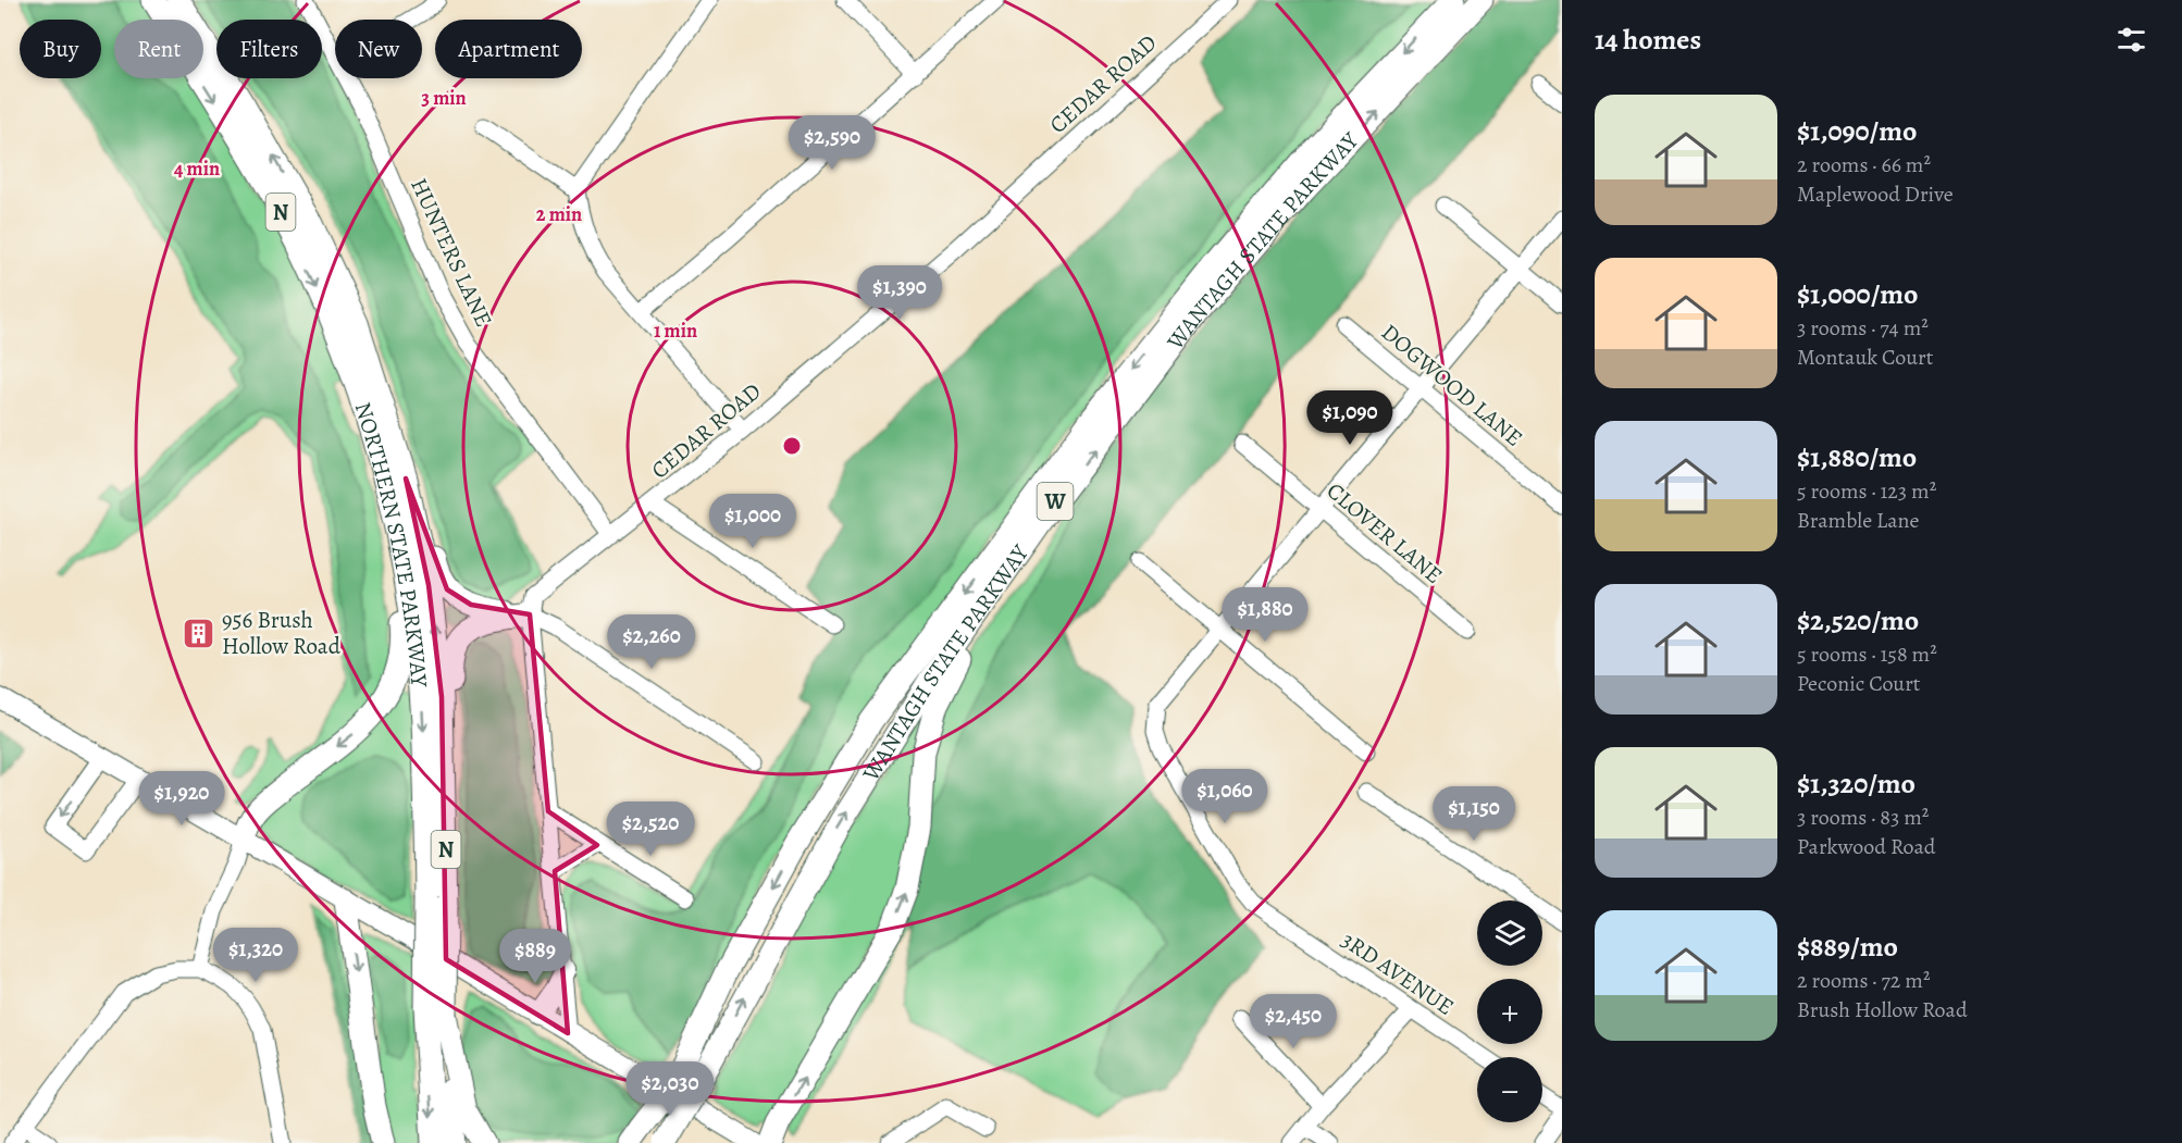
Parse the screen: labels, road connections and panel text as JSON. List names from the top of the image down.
{
  "streets": {
    "highway": [
      "N",
      "WANTAGH STATE PARKWAY",
      "W",
      "NORTHERN STATE PARKWAY"
    ],
    "street": [
      "CEDAR ROAD",
      "HUNTERS LANE",
      "DOGWOOD LANE",
      "CLOVER LANE",
      "3RD AVENUE"
    ]
  },
  "crossings": [
    ["CEDAR ROAD", "HUNTERS LANE"]
  ],
  "places": {
    "building": ["956 Brush Hollow Road"]
  },
  "page": {
    "heading": "14 homes",
    "chip": [
      "Buy",
      "Rent",
      "Filters",
      "New",
      "Apartment"
    ],
    "list": [
      {
        "name": "$1,090/mo",
        "note": "2 rooms · 66 m² · Maplewood Drive"
      },
      {
        "name": "$1,000/mo",
        "note": "3 rooms · 74 m² · Montauk Court"
      },
      {
        "name": "$1,880/mo",
        "note": "5 rooms · 123 m² · Bramble Lane"
      },
      {
        "name": "$2,520/mo",
        "note": "5 rooms · 158 m² · Peconic Court"
      },
      {
        "name": "$1,320/mo",
        "note": "3 rooms · 83 m² · Parkwood Road"
      },
      {
        "name": "$889/mo",
        "note": "2 rooms · 72 m² · Brush Hollow Road"
      }
    ],
    "price": [
      "$2,590",
      "$1,390",
      "$1,090",
      "$1,000",
      "$1,880",
      "$2,260",
      "$1,060",
      "$1,920",
      "$1,150",
      "$2,520",
      "$1,320",
      "$889",
      "$2,450",
      "$2,030"
    ],
    "map_buttons": ["+", "−"]
  },
  "rings": [
    "3 min",
    "4 min",
    "2 min",
    "1 min"
  ]
}
